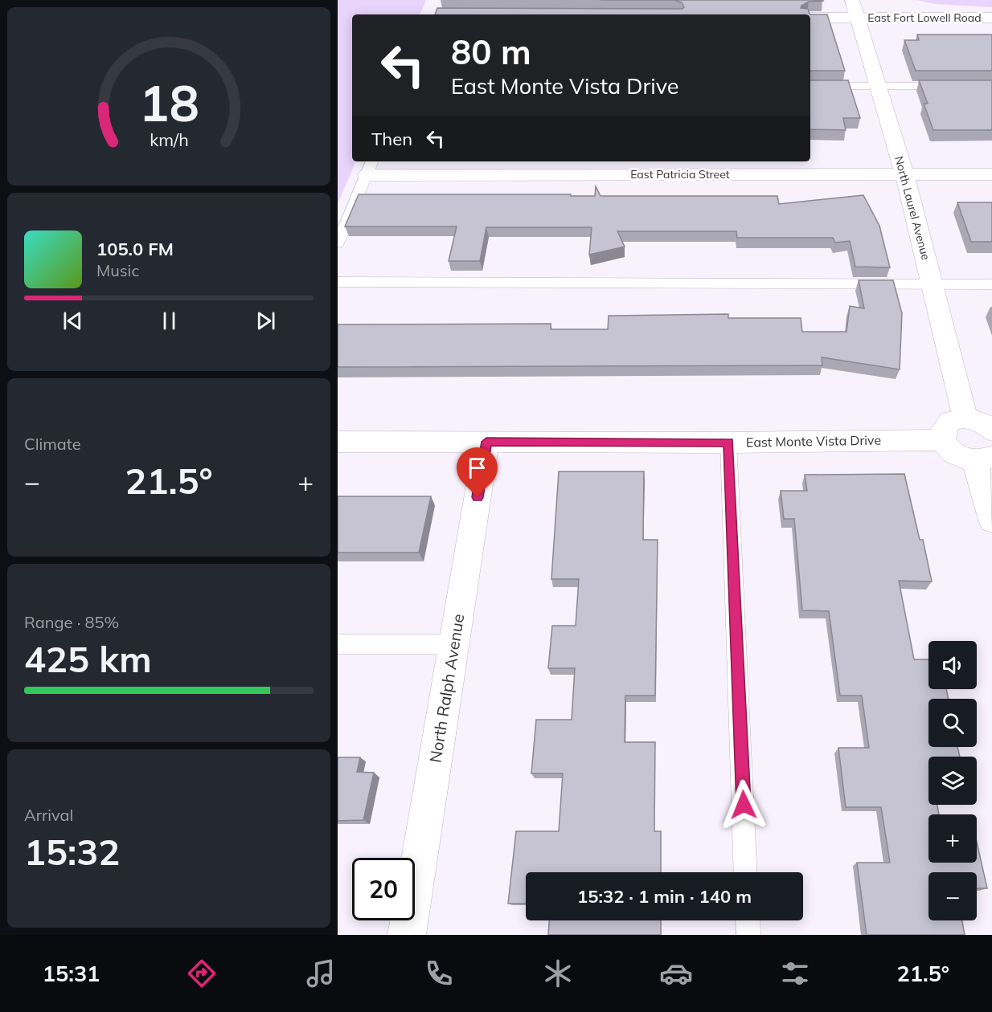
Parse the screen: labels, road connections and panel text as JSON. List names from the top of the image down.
{
  "streets": {
    "street": [
      "East Fort Lowell Road",
      "East Patricia Street",
      "North Laurel Avenue",
      "East Monte Vista Drive",
      "North Ralph Avenue"
    ]
  },
  "crossings": [
    ["East Fort Lowell Road", "North Laurel Avenue"],
    ["East Patricia Street", "North Laurel Avenue"],
    ["East Monte Vista Drive", "North Ralph Avenue"]
  ],
  "page": {
    "turn": ["80 m", "East Monte Vista Drive"],
    "then": "Then",
    "song": ["105.0 FM", "Music"],
    "tile": [
      "Climate",
      ["Range · 85%", "425 km"],
      ["Arrival", "15:32"]
    ],
    "heat": ["−", "21.5°", "+"],
    "map_buttons": ["+", "−"],
    "limit": "20",
    "trip": "15:32 · 1 min · 140 m",
    "tabs": ["15:31", "21.5°"],
    "gauge": ["18", "km/h"]
  }
}
